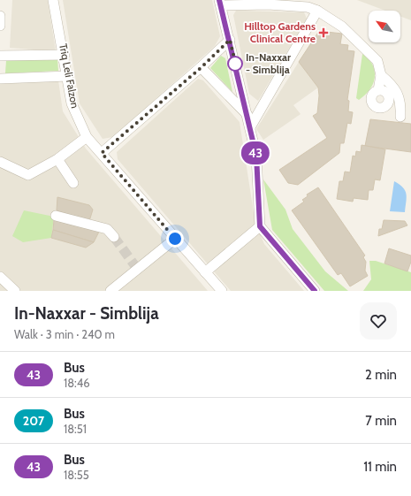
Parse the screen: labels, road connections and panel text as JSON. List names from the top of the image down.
{
  "streets": {
    "street": ["Triq Leli Falzon"]
  },
  "places": {
    "health": ["Hilltop Gardens Clinical Centre"],
    "other": ["In-Naxxar - Simblija"]
  },
  "lines": ["bus line 43"],
  "north": "top left",
  "page": {
    "on_map": "43",
    "heading": ["In-Naxxar - Simblija", "Walk · 3 min · 240 m"],
    "list": [
      {
        "mark": "43",
        "name": "Bus",
        "note": "18:46",
        "value": "2 min"
      },
      {
        "mark": "207",
        "name": "Bus",
        "note": "18:51",
        "value": "7 min"
      },
      {
        "mark": "43",
        "name": "Bus",
        "note": "18:55",
        "value": "11 min"
      }
    ]
  }
}
